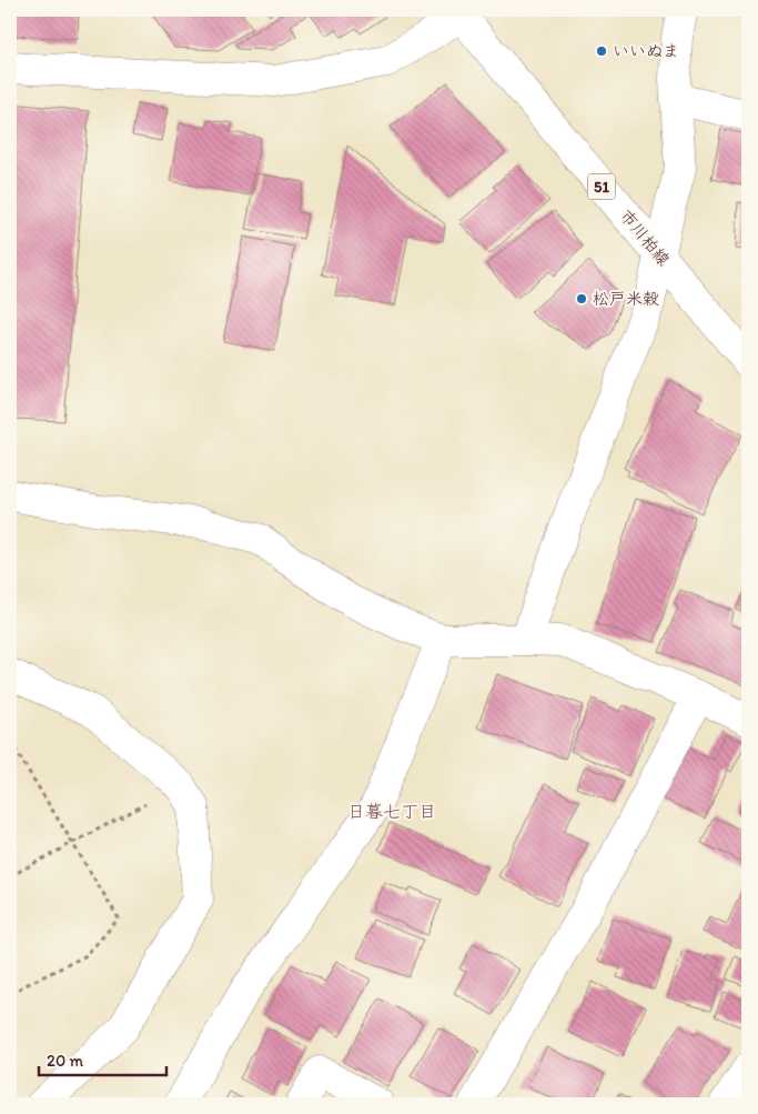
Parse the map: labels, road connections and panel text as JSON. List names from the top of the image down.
{
  "streets": {
    "street": ["51", "市川柏線"]
  },
  "districts": ["日暮七丁目"],
  "places": ["いいぬま", "松戸米穀"],
  "scale_bar": "20 m"
}
